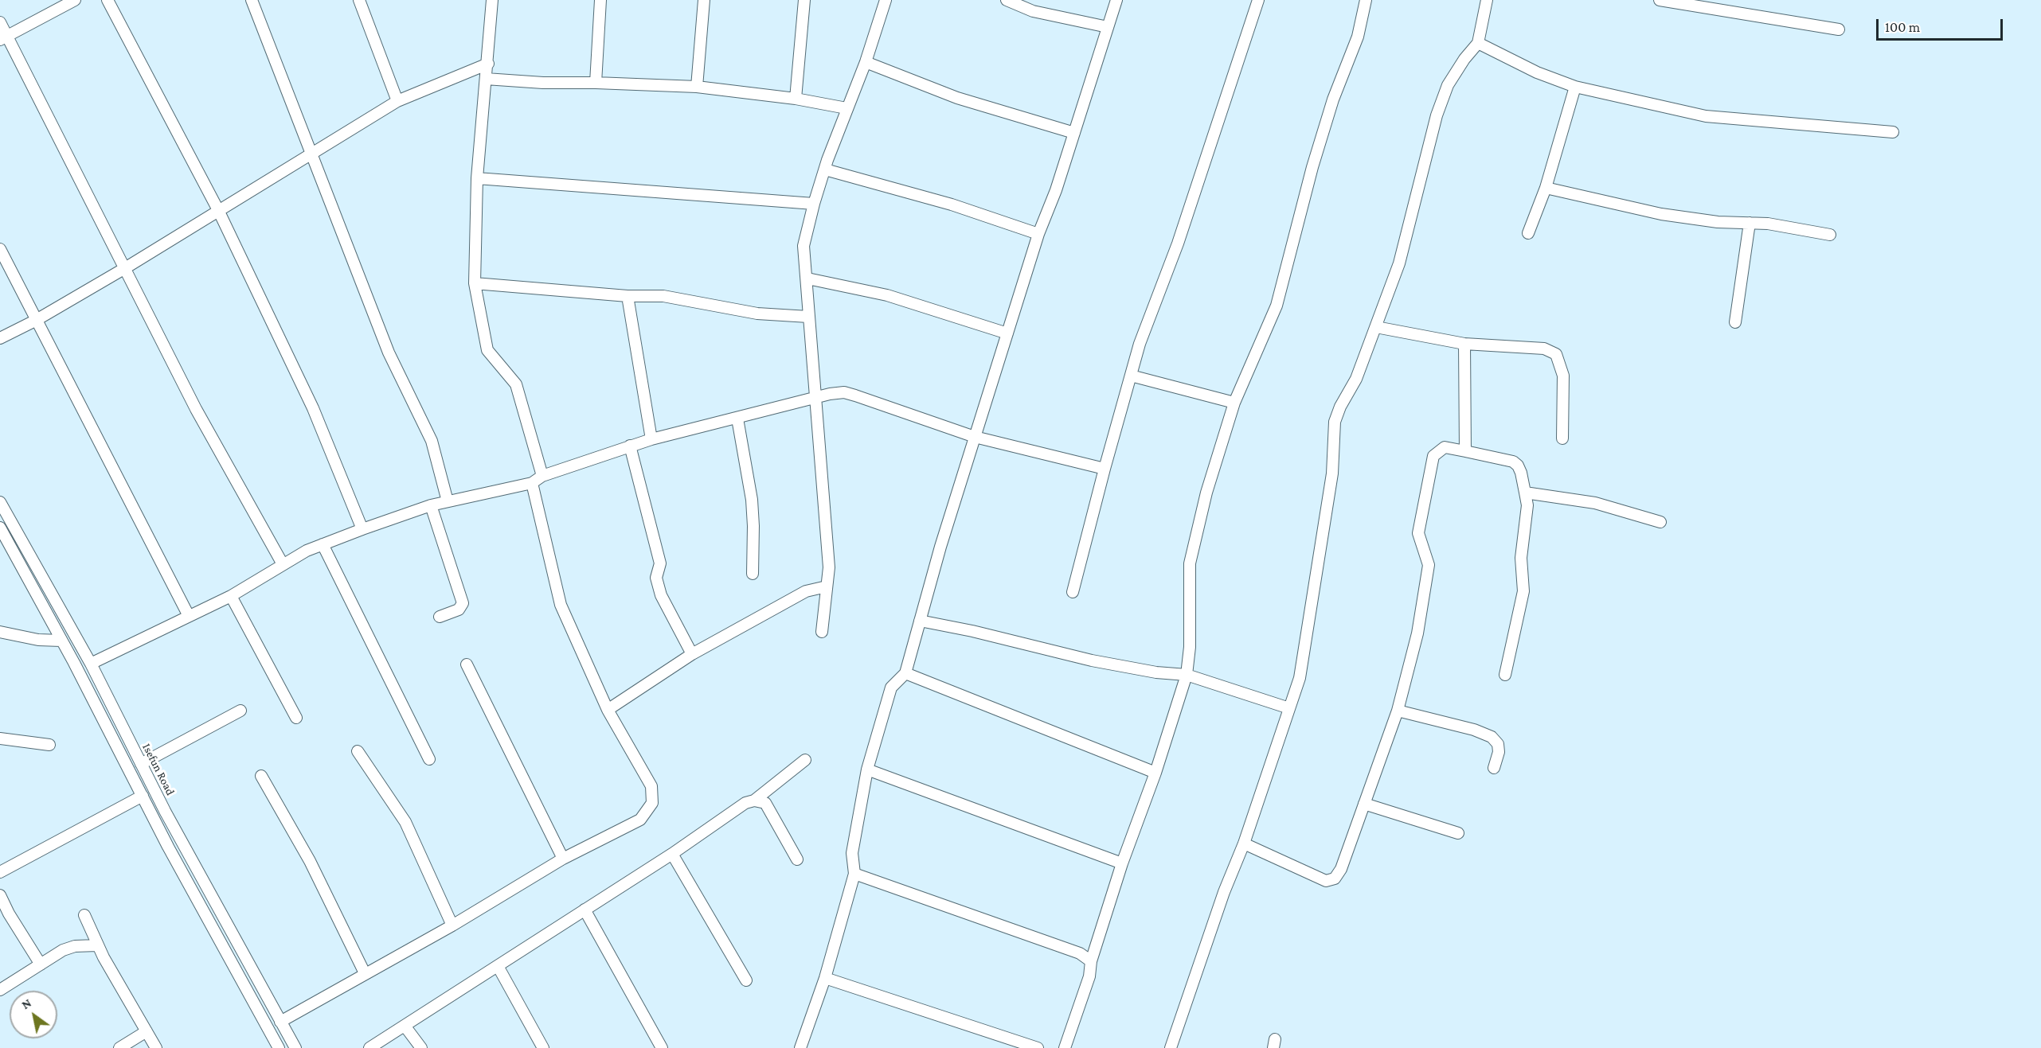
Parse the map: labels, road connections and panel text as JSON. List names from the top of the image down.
{
  "streets": {
    "street": ["Isefun Road"]
  },
  "scale_bar": "100 m",
  "north": "top left"
}
